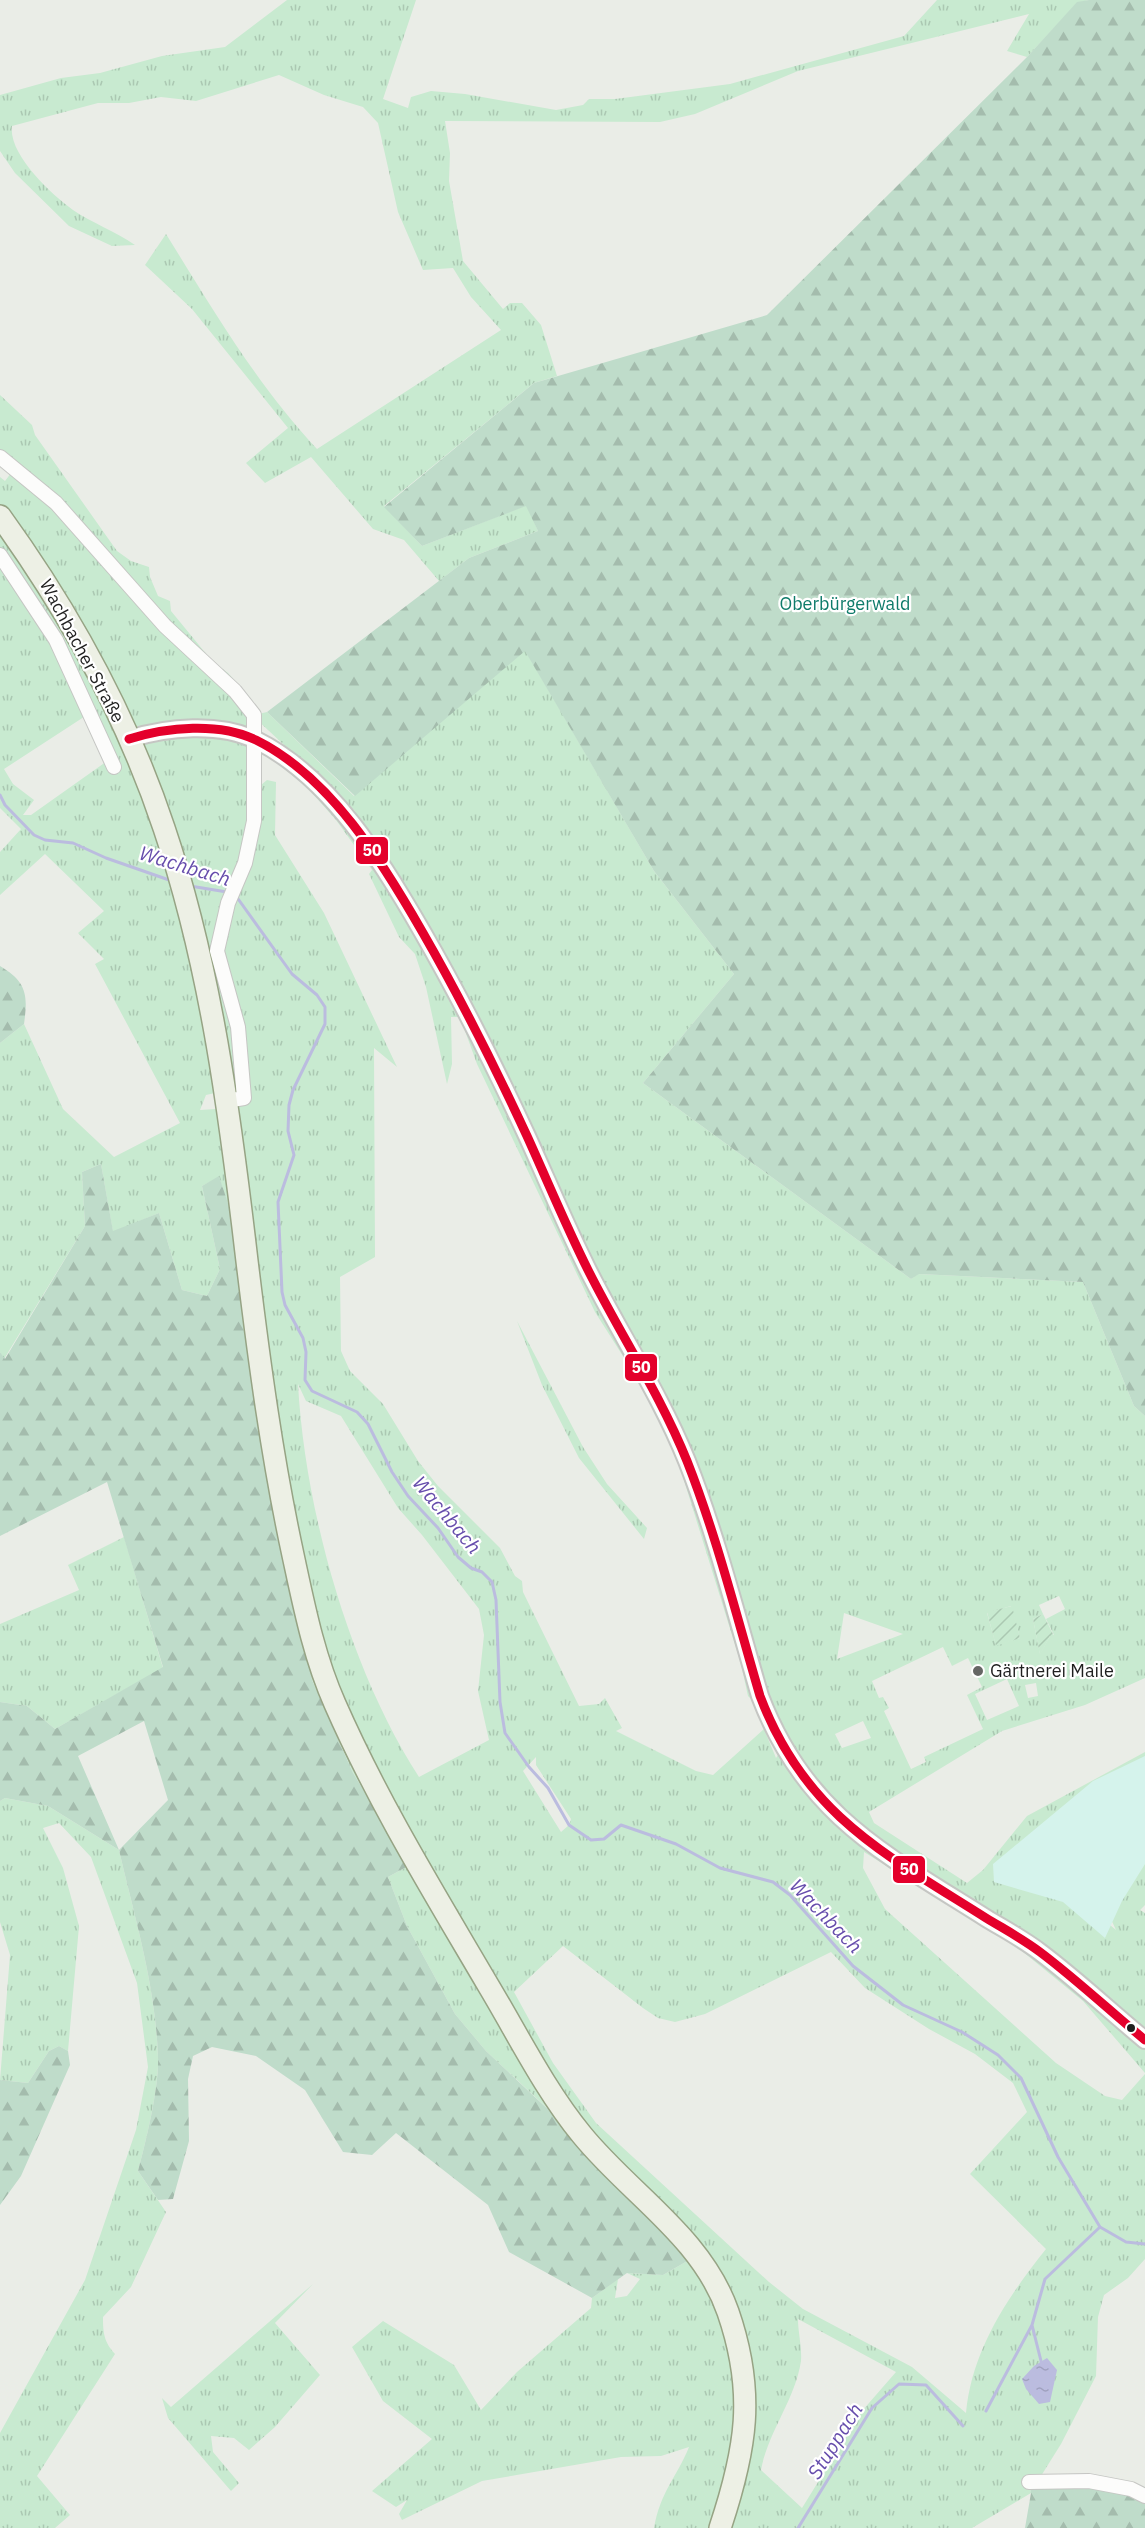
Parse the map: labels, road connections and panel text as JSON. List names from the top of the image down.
{
  "streets": {
    "main road": ["Wachbacher Straße"]
  },
  "water": ["Wachbach", "Stuppach"],
  "parks": ["Oberbürgerwald"],
  "places": ["Gärtnerei Maile"],
  "lines": ["transit line 50"]
}
